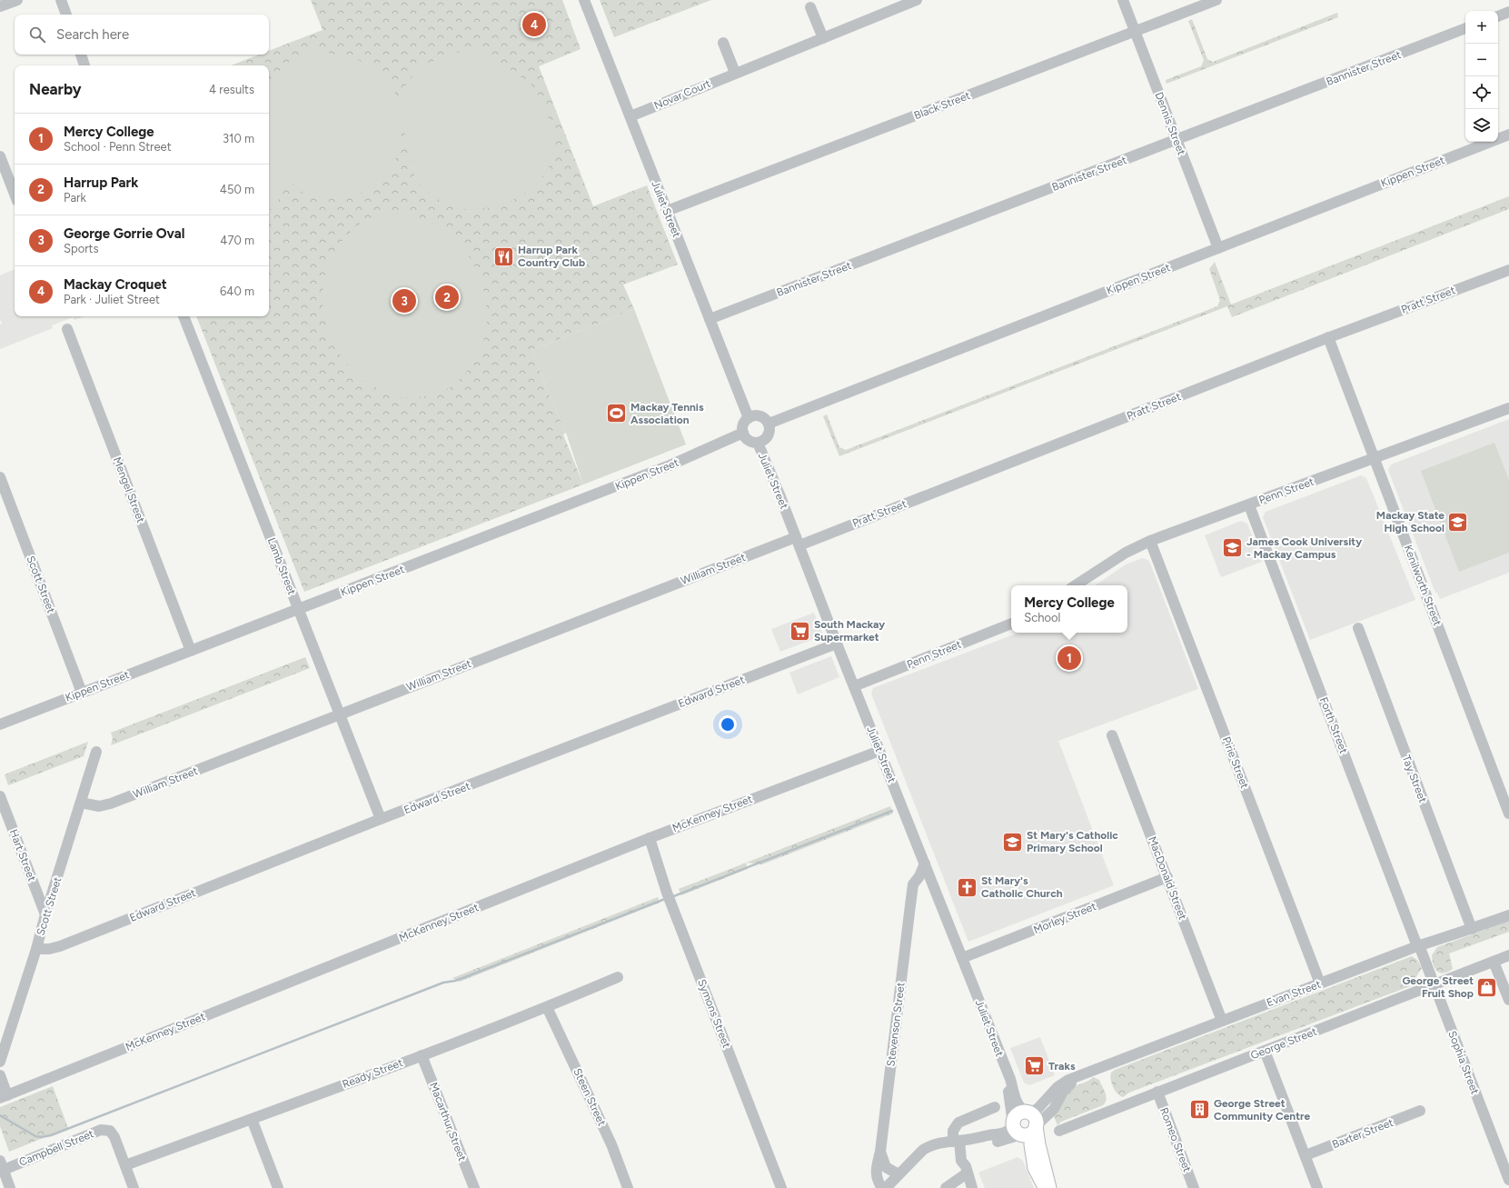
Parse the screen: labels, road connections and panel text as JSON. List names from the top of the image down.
{
  "streets": {
    "main road": ["Juliet Street"],
    "street": [
      "Bannister Street",
      "Novar Court",
      "Black Street",
      "Dennis Street",
      "Kippen Street",
      "Pratt Street",
      "Mengel Street",
      "Penn Street",
      "Lamb Street",
      "William Street",
      "Scott Street",
      "Kenilworth Street",
      "Edward Street",
      "Forth Street",
      "Pirie Street",
      "Tay Street",
      "McKenney Street",
      "Hart Street",
      "MacDonald Street",
      "Morley Street",
      "Evan Street",
      "Symons Street",
      "Stevenson Street",
      "George Street",
      "Sophia Street",
      "Ready Street",
      "Steen Street",
      "Macarthur Street",
      "Baxter Street",
      "Romeo Street",
      "Campbell Street"
    ]
  },
  "crossings": [
    ["Bannister Street", "Dennis Street"],
    ["Bannister Street", "Juliet Street"],
    ["Novar Court", "Juliet Street"],
    ["Black Street", "Dennis Street"],
    ["Black Street", "Juliet Street"],
    ["Dennis Street", "Kippen Street"],
    ["Kippen Street", "Juliet Street"],
    ["Kippen Street", "Mengel Street"],
    ["Kippen Street", "Lamb Street"],
    ["Kippen Street", "Scott Street"],
    ["Juliet Street", "Pratt Street"],
    ["Juliet Street", "Penn Street"],
    ["Juliet Street", "William Street"],
    ["Juliet Street", "Edward Street"],
    ["Juliet Street", "McKenney Street"],
    ["Juliet Street", "Morley Street"],
    ["Juliet Street", "Evan Street"],
    ["Juliet Street", "Stevenson Street"],
    ["Pratt Street", "William Street"],
    ["Pratt Street", "Kenilworth Street"],
    ["Penn Street", "Kenilworth Street"],
    ["Penn Street", "Forth Street"],
    ["Penn Street", "Pirie Street"],
    ["Lamb Street", "William Street"],
    ["Lamb Street", "Edward Street"],
    ["William Street", "Scott Street"],
    ["Scott Street", "Edward Street"],
    ["Scott Street", "Hart Street"],
    ["Forth Street", "Evan Street"],
    ["Forth Street", "Sophia Street"],
    ["Pirie Street", "Evan Street"],
    ["Tay Street", "Evan Street"],
    ["McKenney Street", "Symons Street"],
    ["MacDonald Street", "Morley Street"],
    ["MacDonald Street", "Evan Street"],
    ["Evan Street", "Sophia Street"],
    ["George Street", "Sophia Street"],
    ["George Street", "Romeo Street"],
    ["Ready Street", "Steen Street"],
    ["Ready Street", "Macarthur Street"],
    ["Ready Street", "Campbell Street"]
  ],
  "places": {
    "restaurant": ["Harrup Park Country Club"],
    "sports": ["Mackay Tennis Association"],
    "school or university": ["Mackay State High School", "James Cook University - Mackay Campus", "St Mary's Catholic Primary School"],
    "supermarket": ["South Mackay Supermarket", "Traks"],
    "church": ["St Mary's Catholic Church"],
    "shop": ["George Street Fruit Shop"],
    "building": ["George Street Community Centre"]
  },
  "page": {
    "map_buttons": ["+", "−"],
    "pins": [
      "4",
      "2",
      "3",
      "1"
    ],
    "search": "Search here",
    "heading": ["Nearby", "4 results"],
    "list": [
      {
        "mark": "1",
        "name": "Mercy College",
        "note": "School · Penn Street",
        "value": "310 m"
      },
      {
        "mark": "2",
        "name": "Harrup Park",
        "note": "Park",
        "value": "450 m"
      },
      {
        "mark": "3",
        "name": "George Gorrie Oval",
        "note": "Sports",
        "value": "470 m"
      },
      {
        "mark": "4",
        "name": "Mackay Croquet",
        "note": "Park · Juliet Street",
        "value": "640 m"
      }
    ],
    "popup": ["Mercy College", "School"]
  }
}
